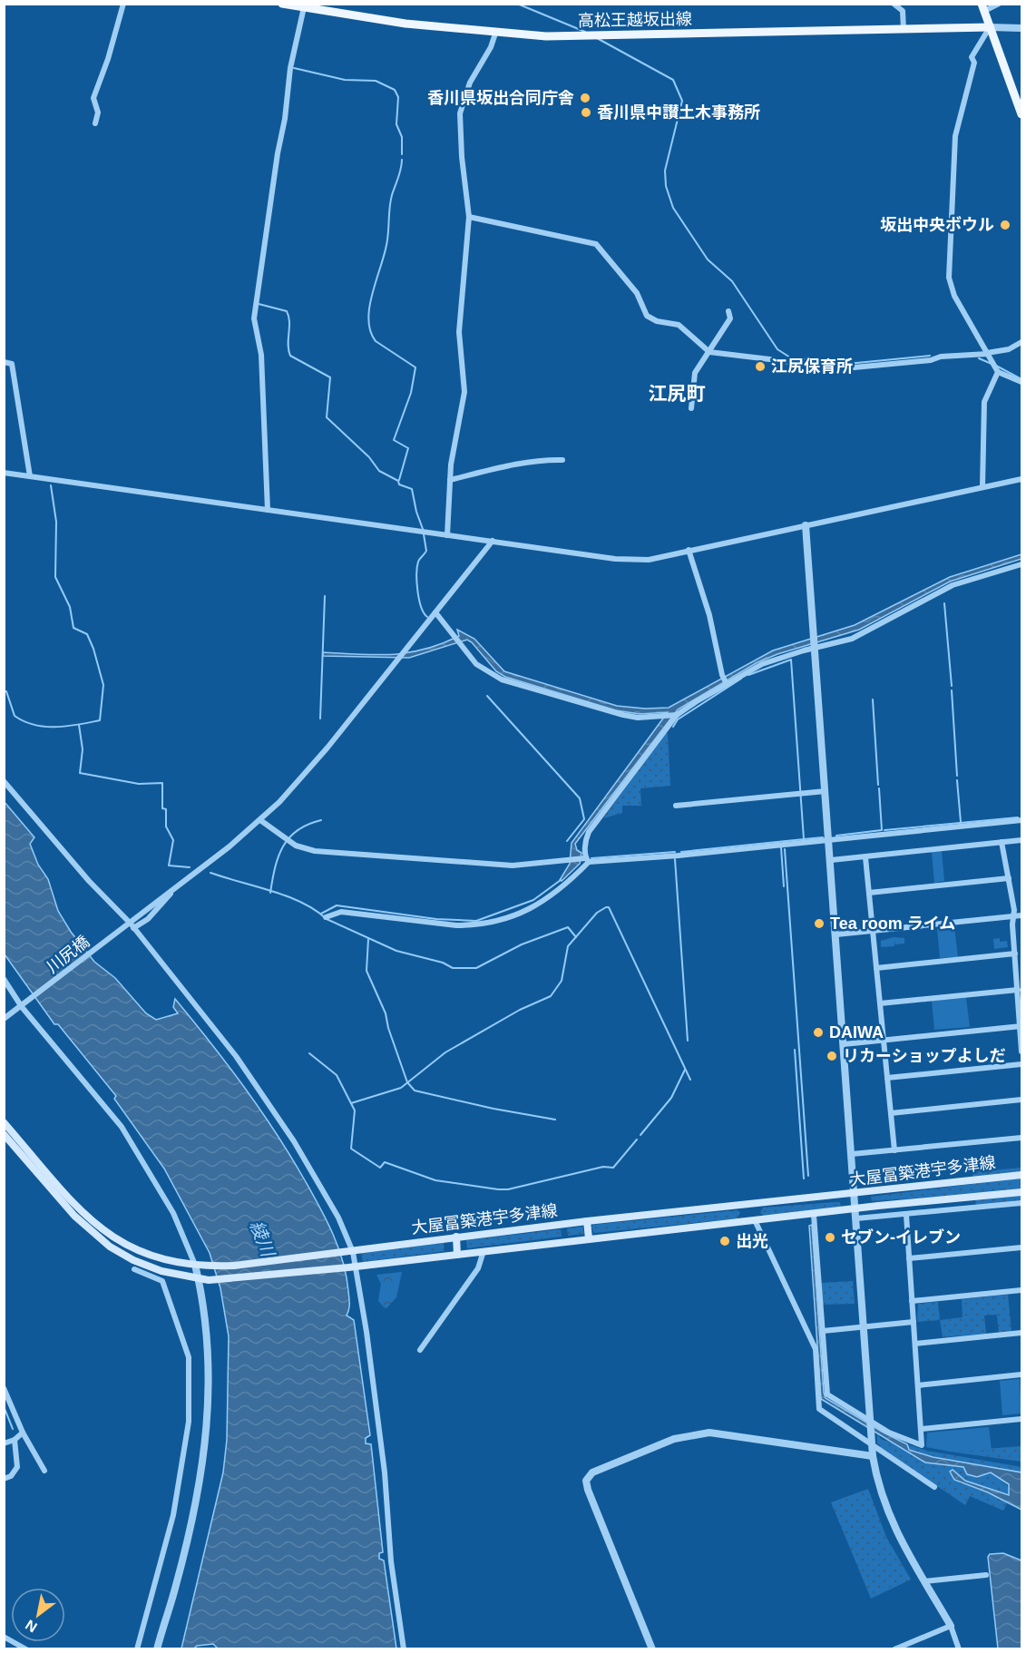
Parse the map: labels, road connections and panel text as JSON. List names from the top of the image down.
{
  "streets": {
    "main road": ["高松王越坂出線", "大屋冨築港宇多津線"],
    "street": ["川尻橋"]
  },
  "districts": ["江尻町"],
  "water": ["綾川"],
  "places": [
    "香川県坂出合同庁舎",
    "香川県中讃土木事務所",
    "坂出中央ボウル",
    "江尻保育所",
    "Tea room ライム",
    "DAIWA",
    "リカーショップよしだ",
    "セブン-イレブン",
    "出光"
  ],
  "north": "bottom left"
}
